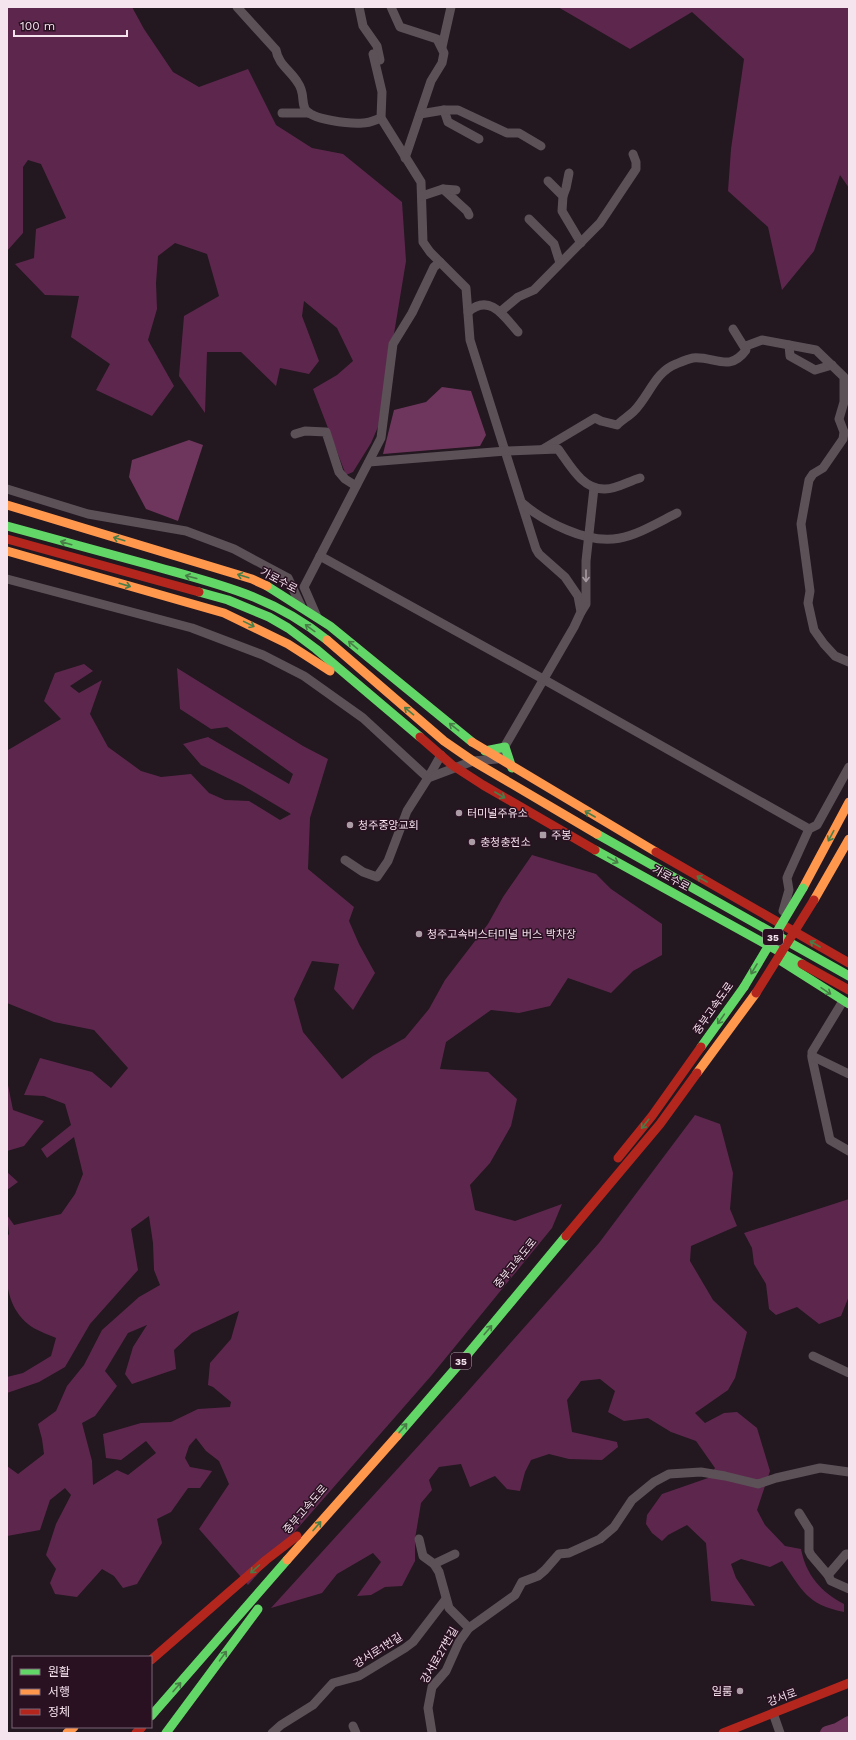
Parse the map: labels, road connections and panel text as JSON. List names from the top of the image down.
{
  "streets": {
    "main road": [
      "가로수로",
      "35",
      "중부고속도로",
      "강서로"
    ],
    "street": ["강서로1번길", "강서로27번길"]
  },
  "places": {
    "other": [
      "터미널주유소",
      "청주중앙교회",
      "충청충전소",
      "청주고속버스터미널 버스 박차장",
      "일룸"
    ],
    "transit": ["주봉"]
  },
  "legend": ["원활", "서행", "정체"],
  "scale_bar": "100 m"
}
